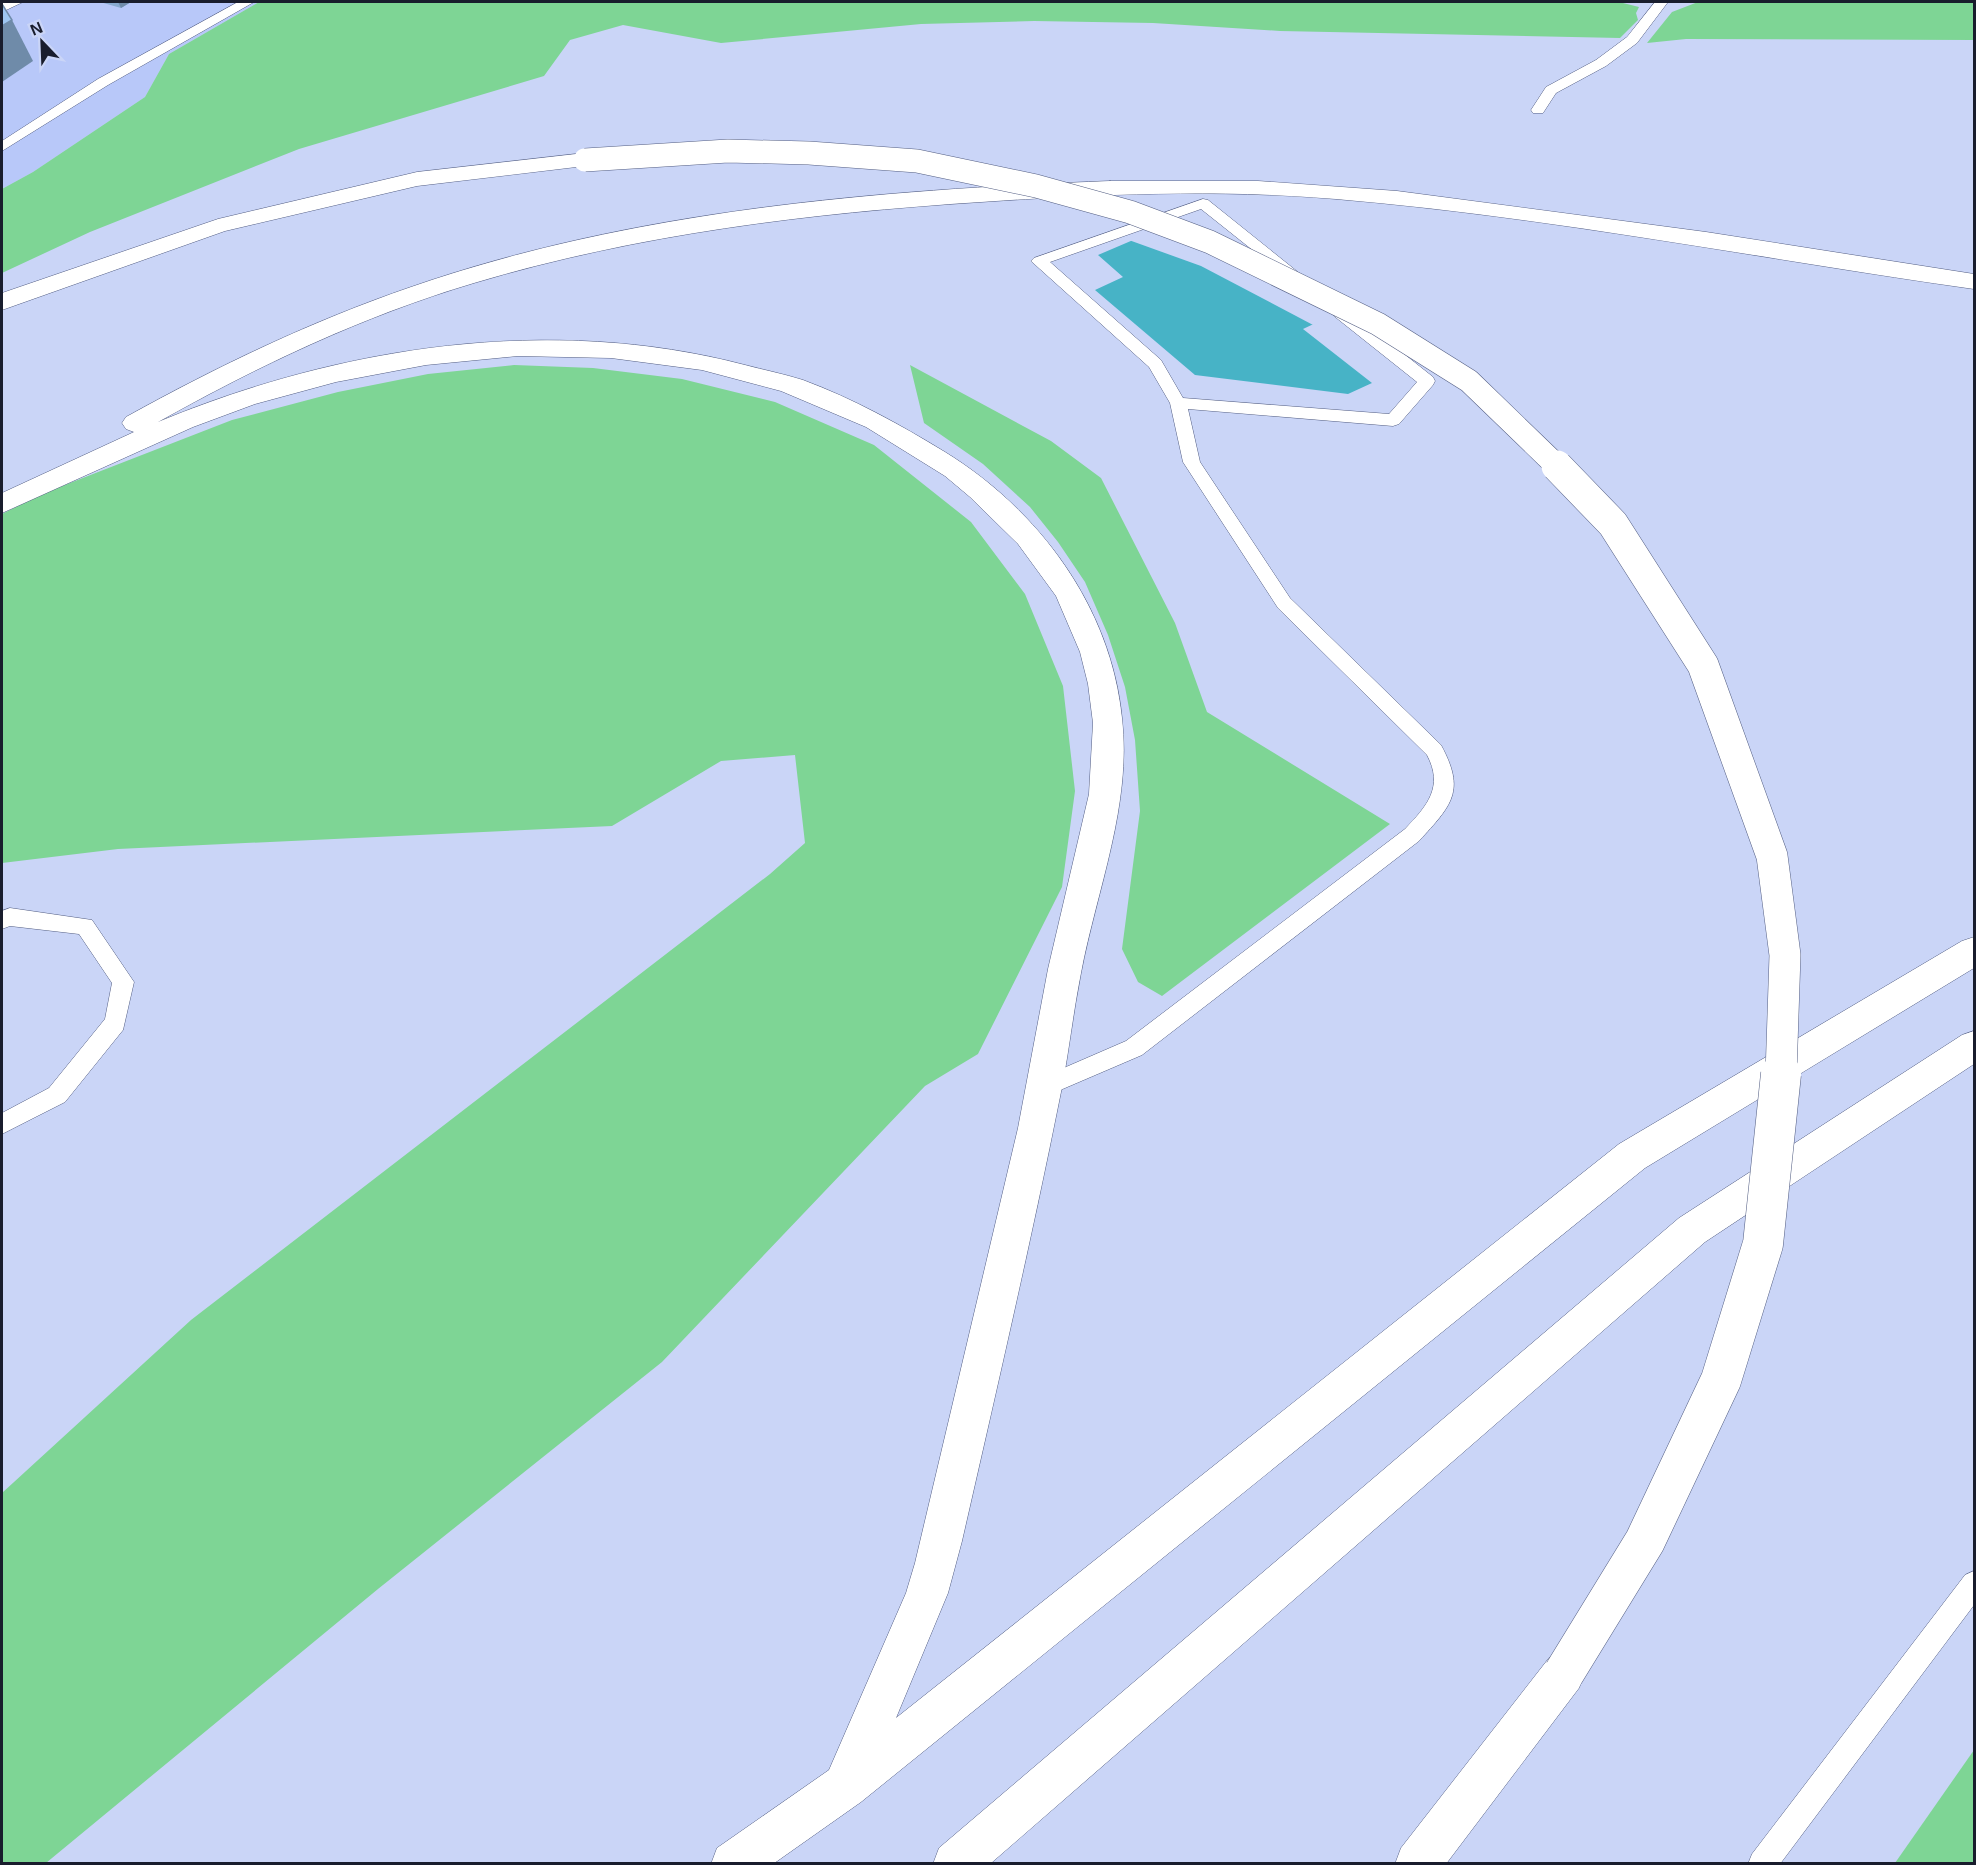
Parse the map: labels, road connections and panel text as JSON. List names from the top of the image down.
{
  "north": "top left"
}
